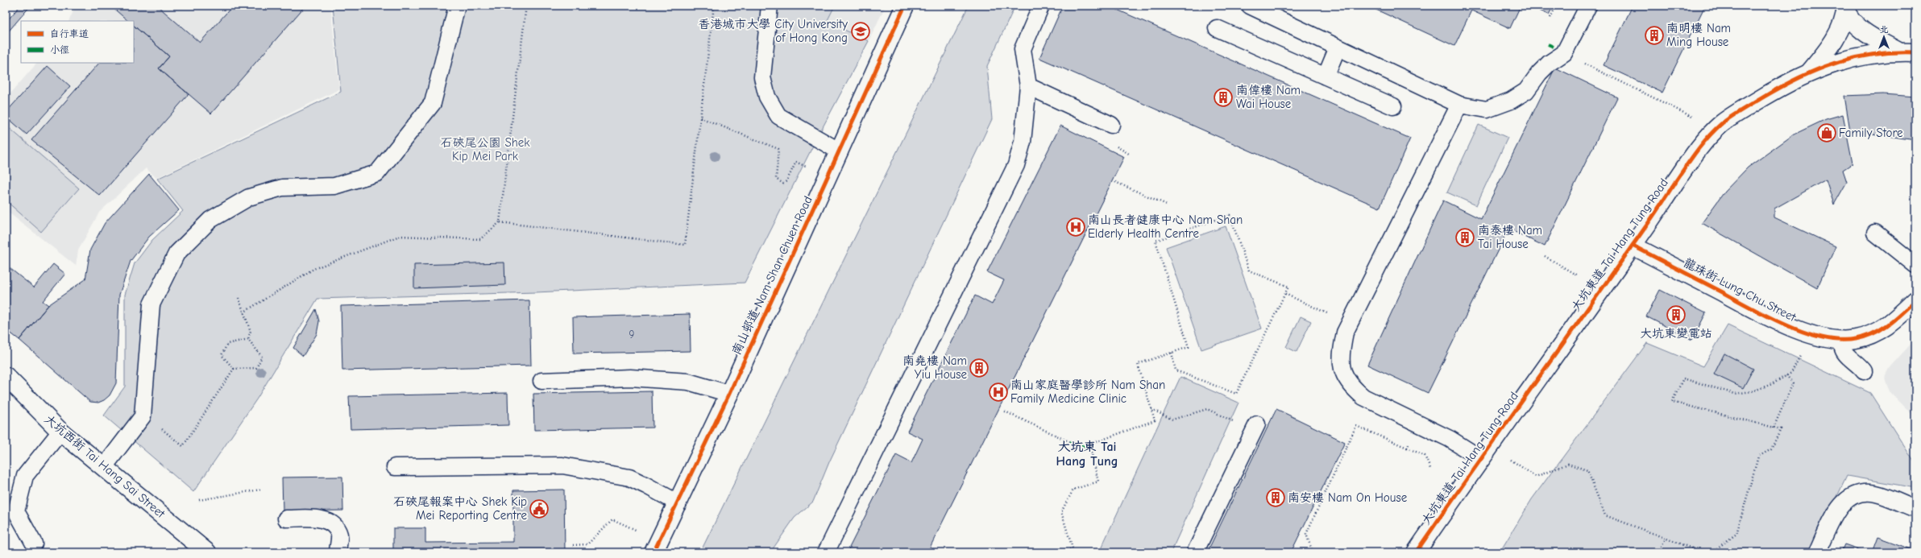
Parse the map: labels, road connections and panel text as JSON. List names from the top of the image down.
{
  "streets": {
    "street": [
      "大坑東道 Tai Hang Tung Road",
      "南山邨道 Nam Shan Chuen Road",
      "龍珠街 Lung Chu Street",
      "大坑西街 Tai Hang Sai Street"
    ]
  },
  "crossings": [
    ["大坑東道 Tai Hang Tung Road", "龍珠街 Lung Chu Street"]
  ],
  "districts": ["大坑東 Tai Hang Tung"],
  "parks": ["石硤尾公園 Shek Kip Mei Park"],
  "places": {
    "school or university": ["香港城市大學 City University of Hong Kong"],
    "building": [
      "南明樓 Nam Ming House",
      "南偉樓 Nam Wai House",
      "南泰樓 Nam Tai House",
      "大坑東變電站",
      "南堯樓 Nam Yiu House",
      "南安樓 Nam On House"
    ],
    "shop": ["Family Store"],
    "hospital": ["南山長者健康中心 Nam Shan Elderly Health Centre", "南山家庭醫學診所 Nam Shan Family Medicine Clinic"],
    "public building": ["石硤尾報案中心 Shek Kip Mei Reporting Centre"]
  },
  "house_numbers": ["9"],
  "legend": ["自行車道", "小徑"],
  "north": "top"
}
